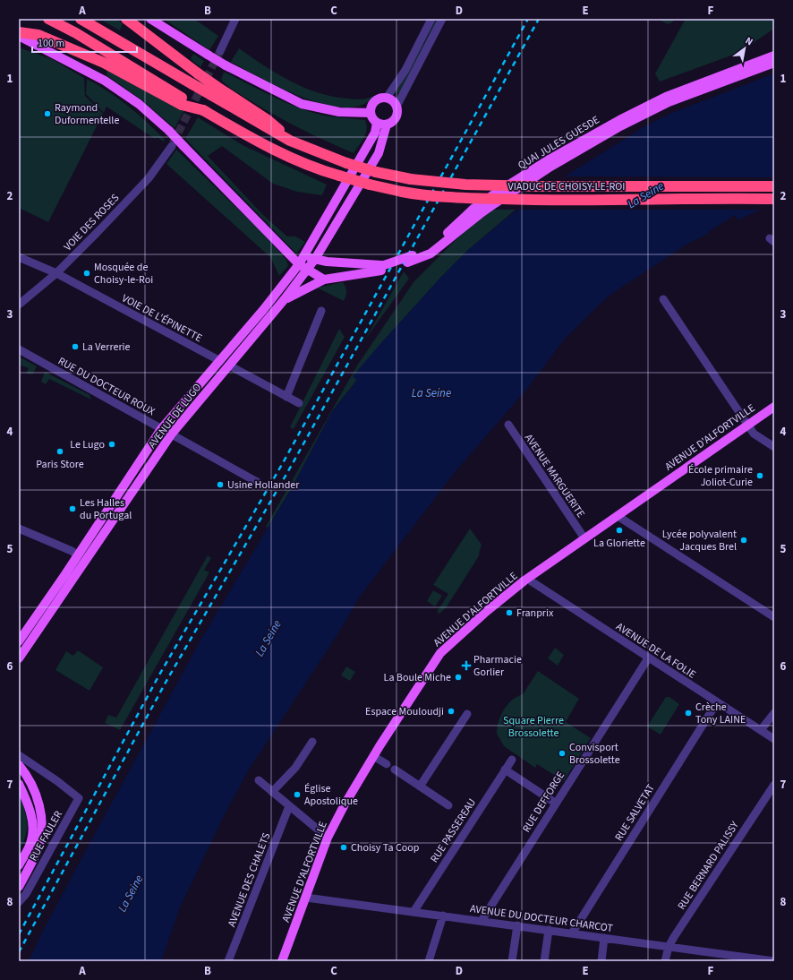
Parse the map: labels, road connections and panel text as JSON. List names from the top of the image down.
{
  "streets": {
    "highway": ["VIADUC DE CHOISY-LE-ROI"],
    "main road": ["QUAI JULES GUESDE", "AVENUE DE LUGO", "AVENUE D'ALFORTVILLE"],
    "street": [
      "VOIE DES ROSES",
      "VOIE DE L'ÉPINETTE",
      "RUE DU DOCTEUR ROUX",
      "AVENUE MARGUERITE",
      "AVENUE DE LA FOLIE",
      "RUE DEFFORGE",
      "RUE SALVETAT",
      "RUE PASSEREAU",
      "RUE FAULER",
      "RUE BERNARD PALISSY",
      "AVENUE DES CHALETS",
      "AVENUE DU DOCTEUR CHARCOT"
    ]
  },
  "crossings": [
    ["QUAI JULES GUESDE", "AVENUE DE LUGO"],
    ["VOIE DES ROSES", "VOIE DE L'ÉPINETTE"],
    ["VOIE DE L'ÉPINETTE", "AVENUE DE LUGO"],
    ["RUE DU DOCTEUR ROUX", "AVENUE DE LUGO"],
    ["AVENUE D'ALFORTVILLE", "AVENUE MARGUERITE"],
    ["AVENUE D'ALFORTVILLE", "AVENUE DE LA FOLIE"],
    ["AVENUE D'ALFORTVILLE", "AVENUE DU DOCTEUR CHARCOT"],
    ["AVENUE DE LA FOLIE", "RUE DEFFORGE"],
    ["AVENUE DE LA FOLIE", "RUE SALVETAT"],
    ["RUE DEFFORGE", "AVENUE DU DOCTEUR CHARCOT"],
    ["RUE SALVETAT", "AVENUE DU DOCTEUR CHARCOT"],
    ["RUE PASSEREAU", "AVENUE DU DOCTEUR CHARCOT"],
    ["RUE BERNARD PALISSY", "AVENUE DU DOCTEUR CHARCOT"]
  ],
  "water": ["La Seine"],
  "parks": ["Square Pierre Brossolette"],
  "places": {
    "other": [
      "Raymond Duformentelle",
      "Mosquée de Choisy-le-Roi",
      "La Verrerie",
      "Le Lugo",
      "Paris Store",
      "École primaire Joliot-Curie",
      "Usine Hollander",
      "Les Halles du Portugal",
      "La Gloriette",
      "Lycée polyvalent Jacques Brel",
      "Franprix",
      "La Boule Miche",
      "Espace Mouloudji",
      "Crèche Tony LAINE",
      "Convisport Brossolette",
      "Église Apostolique",
      "Choisy Ta Coop"
    ],
    "health": ["Pharmacie Gorlier"]
  },
  "scale_bar": "100 m",
  "north": "top right",
  "grid": {
    "columns": [
      "A",
      "B",
      "C",
      "D",
      "E",
      "F"
    ],
    "rows": [
      "1",
      "2",
      "3",
      "4",
      "5",
      "6",
      "7",
      "8"
    ]
  }
}
